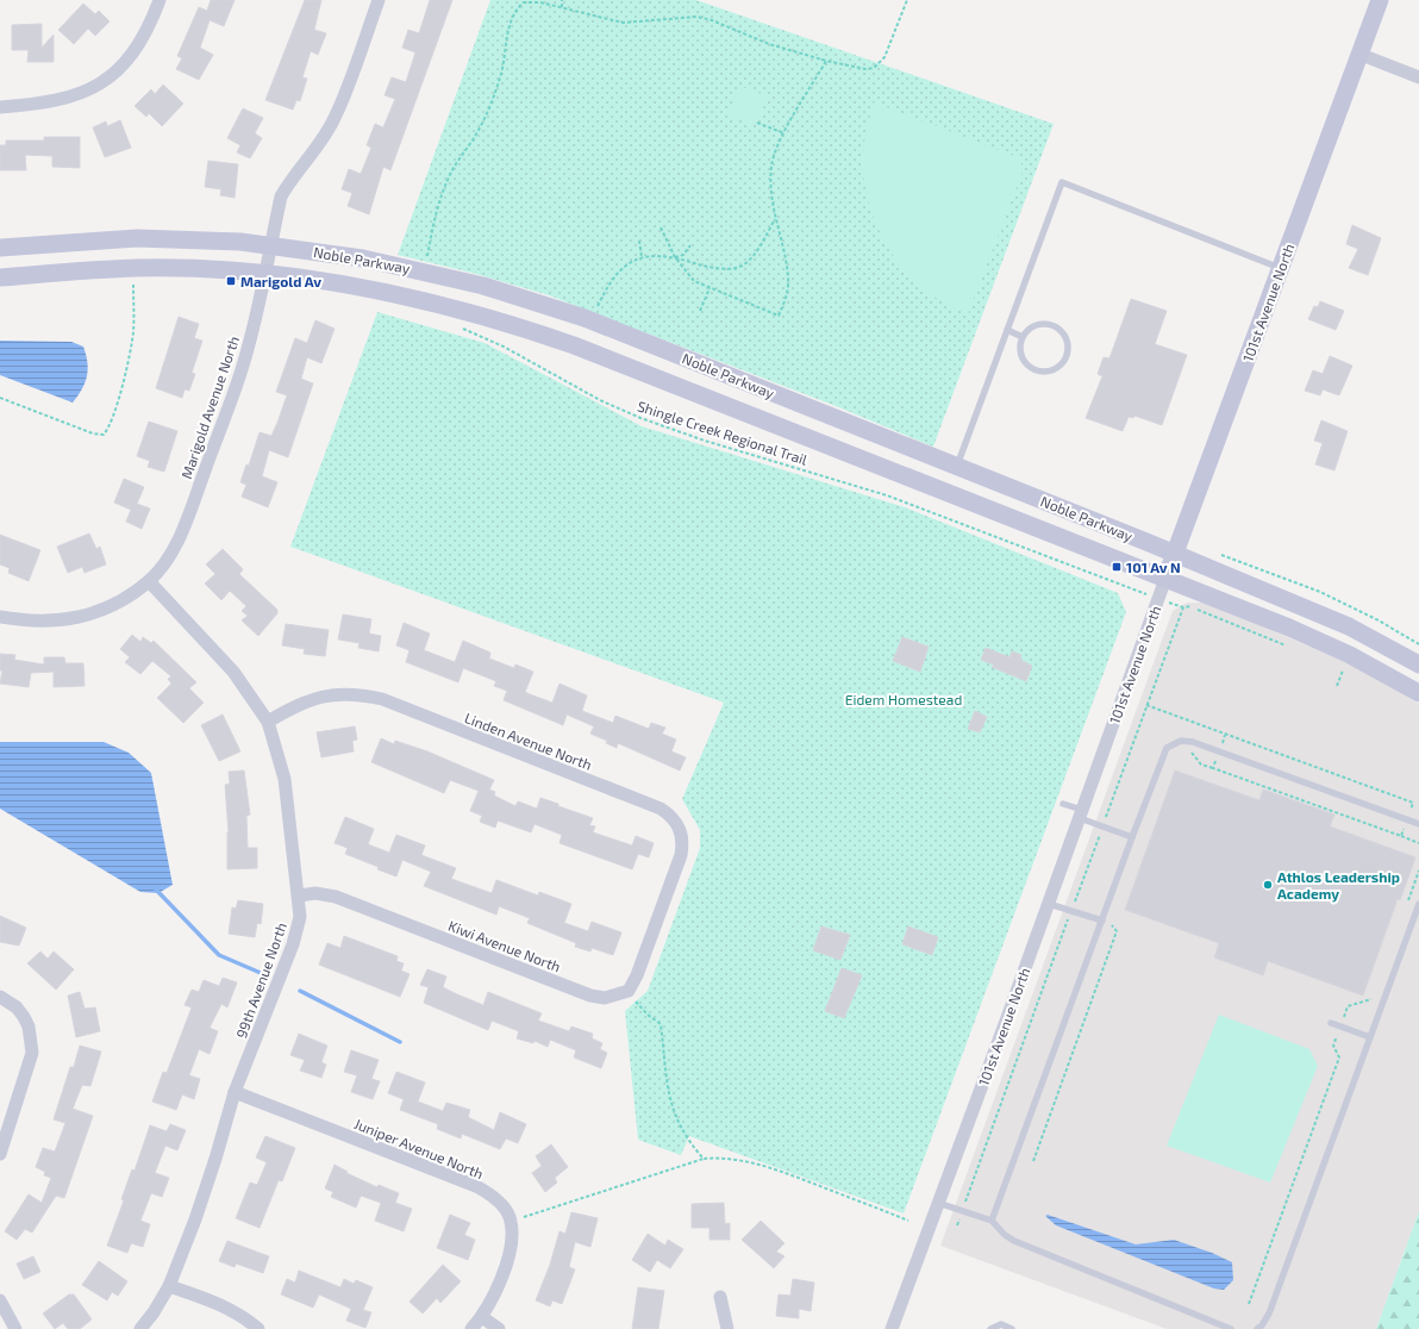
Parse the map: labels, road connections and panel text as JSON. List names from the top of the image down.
{
  "streets": {
    "main road": ["Noble Parkway", "101st Avenue North"],
    "street": [
      "Marigold Avenue North",
      "Linden Avenue North",
      "Kiwi Avenue North",
      "99th Avenue North",
      "Juniper Avenue North"
    ],
    "path": ["Shingle Creek Regional Trail"]
  },
  "crossings": [
    ["Noble Parkway", "101st Avenue North"],
    ["Noble Parkway", "Marigold Avenue North"],
    ["Marigold Avenue North", "99th Avenue North"],
    ["Linden Avenue North", "Kiwi Avenue North"],
    ["Linden Avenue North", "99th Avenue North"],
    ["Kiwi Avenue North", "99th Avenue North"],
    ["99th Avenue North", "Juniper Avenue North"]
  ],
  "parks": ["Eidem Homestead"],
  "places": {
    "transit": ["Marigold Av", "101 Av N"],
    "other": ["Athlos Leadership Academy"]
  }
}
